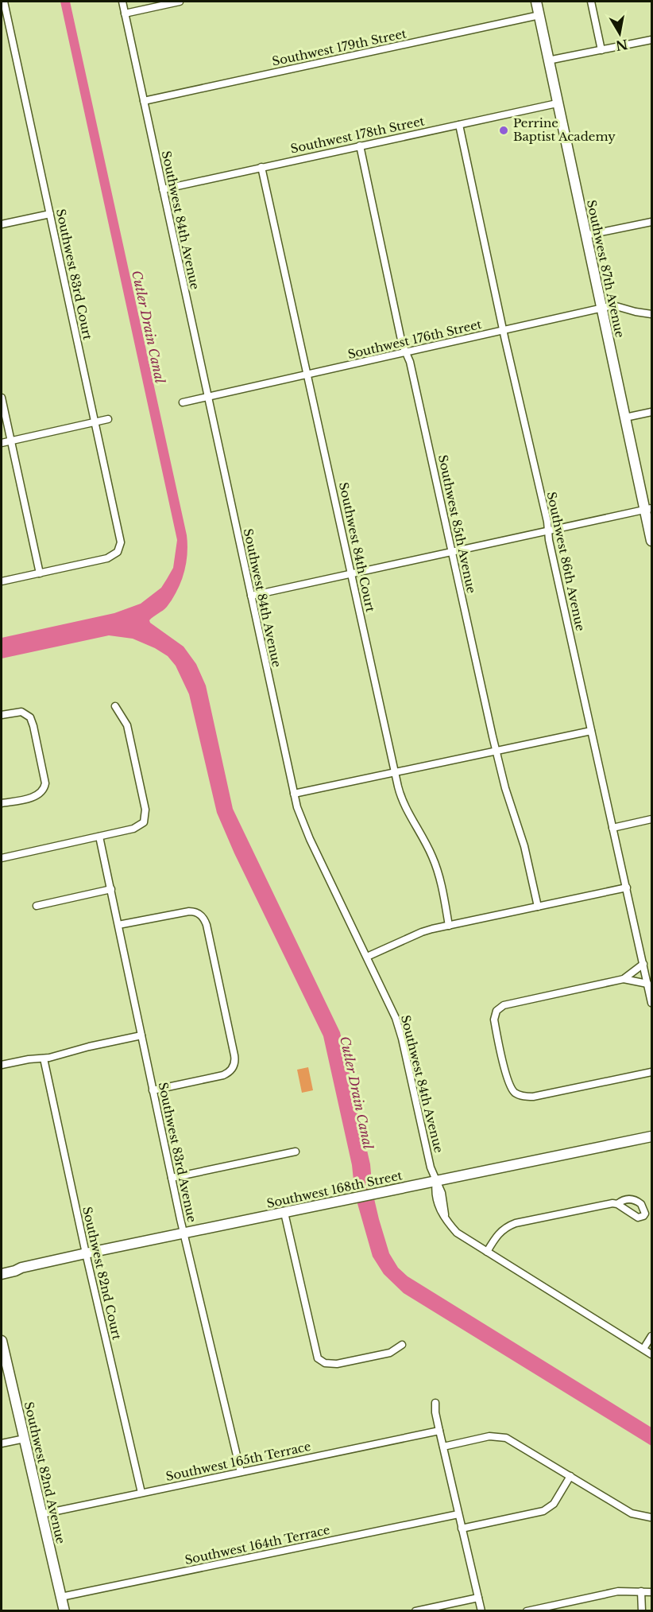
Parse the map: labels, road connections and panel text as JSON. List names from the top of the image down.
{
  "streets": {
    "street": [
      "Southwest 179th Street",
      "Southwest 178th Street",
      "Southwest 84th Avenue",
      "Southwest 87th Avenue",
      "Southwest 83rd Court",
      "Southwest 176th Street",
      "Southwest 85th Avenue",
      "Southwest 84th Court",
      "Southwest 86th Avenue",
      "Southwest 83rd Avenue",
      "Southwest 168th Street",
      "Southwest 82nd Court",
      "Southwest 165th Terrace",
      "Southwest 82nd Avenue",
      "Southwest 164th Terrace"
    ]
  },
  "crossings": [
    ["Southwest 179th Street", "Southwest 84th Avenue"],
    ["Southwest 179th Street", "Southwest 87th Avenue"],
    ["Southwest 178th Street", "Southwest 84th Avenue"],
    ["Southwest 178th Street", "Southwest 87th Avenue"],
    ["Southwest 178th Street", "Southwest 85th Avenue"],
    ["Southwest 178th Street", "Southwest 84th Court"],
    ["Southwest 178th Street", "Southwest 86th Avenue"],
    ["Southwest 84th Avenue", "Southwest 176th Street"],
    ["Southwest 84th Avenue", "Southwest 168th Street"],
    ["Southwest 87th Avenue", "Southwest 176th Street"],
    ["Southwest 176th Street", "Southwest 85th Avenue"],
    ["Southwest 176th Street", "Southwest 84th Court"],
    ["Southwest 176th Street", "Southwest 86th Avenue"],
    ["Southwest 83rd Avenue", "Southwest 168th Street"],
    ["Southwest 83rd Avenue", "Southwest 165th Terrace"],
    ["Southwest 168th Street", "Southwest 82nd Court"],
    ["Southwest 82nd Court", "Southwest 165th Terrace"],
    ["Southwest 165th Terrace", "Southwest 82nd Avenue"],
    ["Southwest 82nd Avenue", "Southwest 164th Terrace"]
  ],
  "water": ["Cutler Drain Canal"],
  "places": ["Perrine Baptist Academy"],
  "north": "bottom"
}
